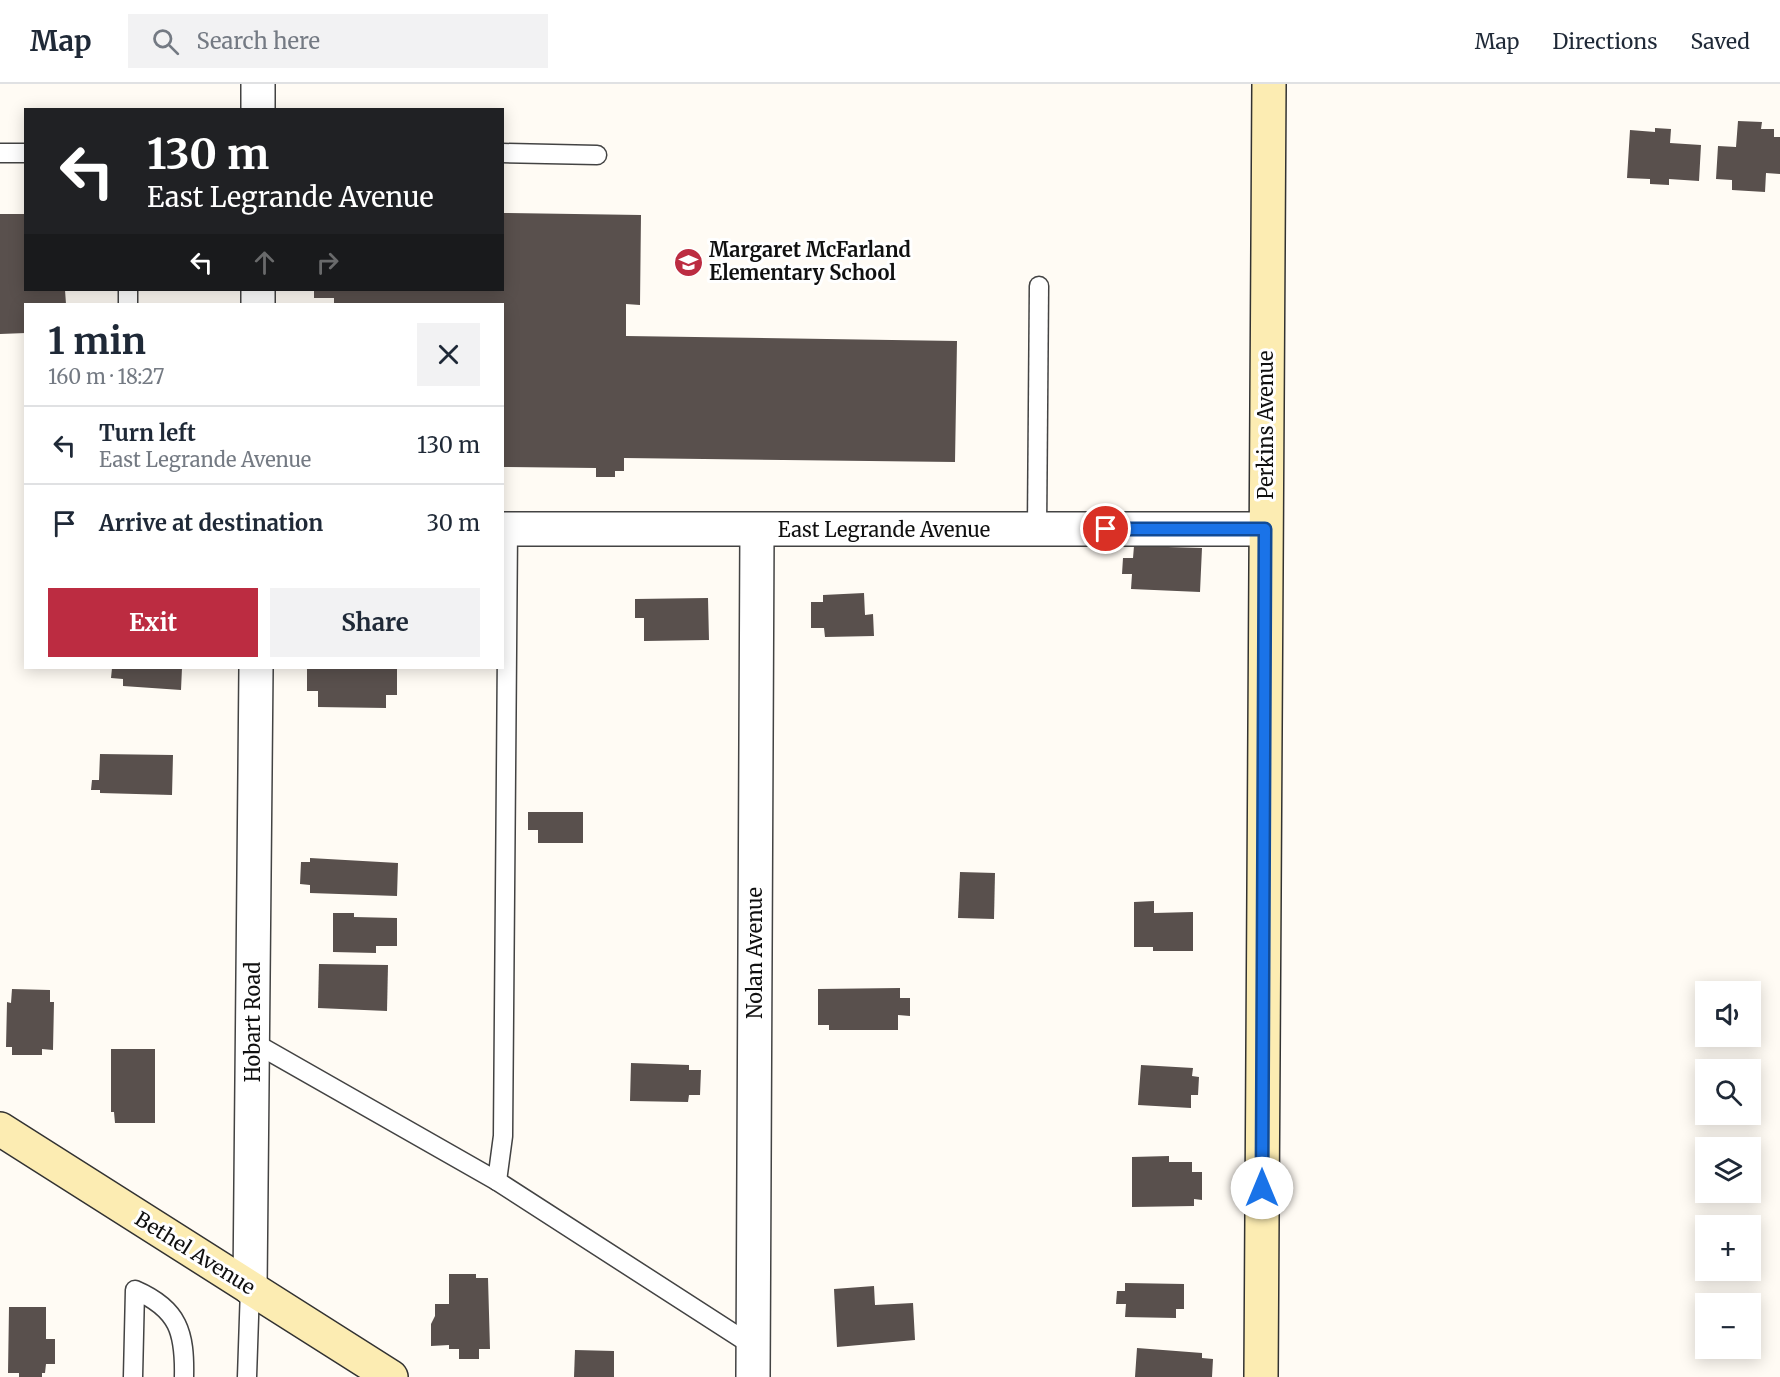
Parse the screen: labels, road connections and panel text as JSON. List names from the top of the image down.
{
  "streets": {
    "street": [
      "Perkins Avenue",
      "East Legrande Avenue",
      "Nolan Avenue",
      "Hobart Road",
      "Bethel Avenue"
    ]
  },
  "crossings": [
    ["Perkins Avenue", "East Legrande Avenue"],
    ["East Legrande Avenue", "Nolan Avenue"],
    ["Hobart Road", "Bethel Avenue"]
  ],
  "places": {
    "school or university": ["Margaret McFarland Elementary School"]
  },
  "page": {
    "header": "Map",
    "search": "Search here",
    "nav": ["Map", "Directions", "Saved"],
    "turn": ["130 m", "East Legrande Avenue"],
    "heading": ["1 min", "160 m · 18:27"],
    "list": [
      {
        "name": "Turn left",
        "note": "East Legrande Avenue",
        "value": "130 m"
      },
      {
        "name": "Arrive at destination",
        "value": "30 m"
      }
    ],
    "buttons": ["Exit", "Share"],
    "map_buttons": ["+", "−"]
  }
}
